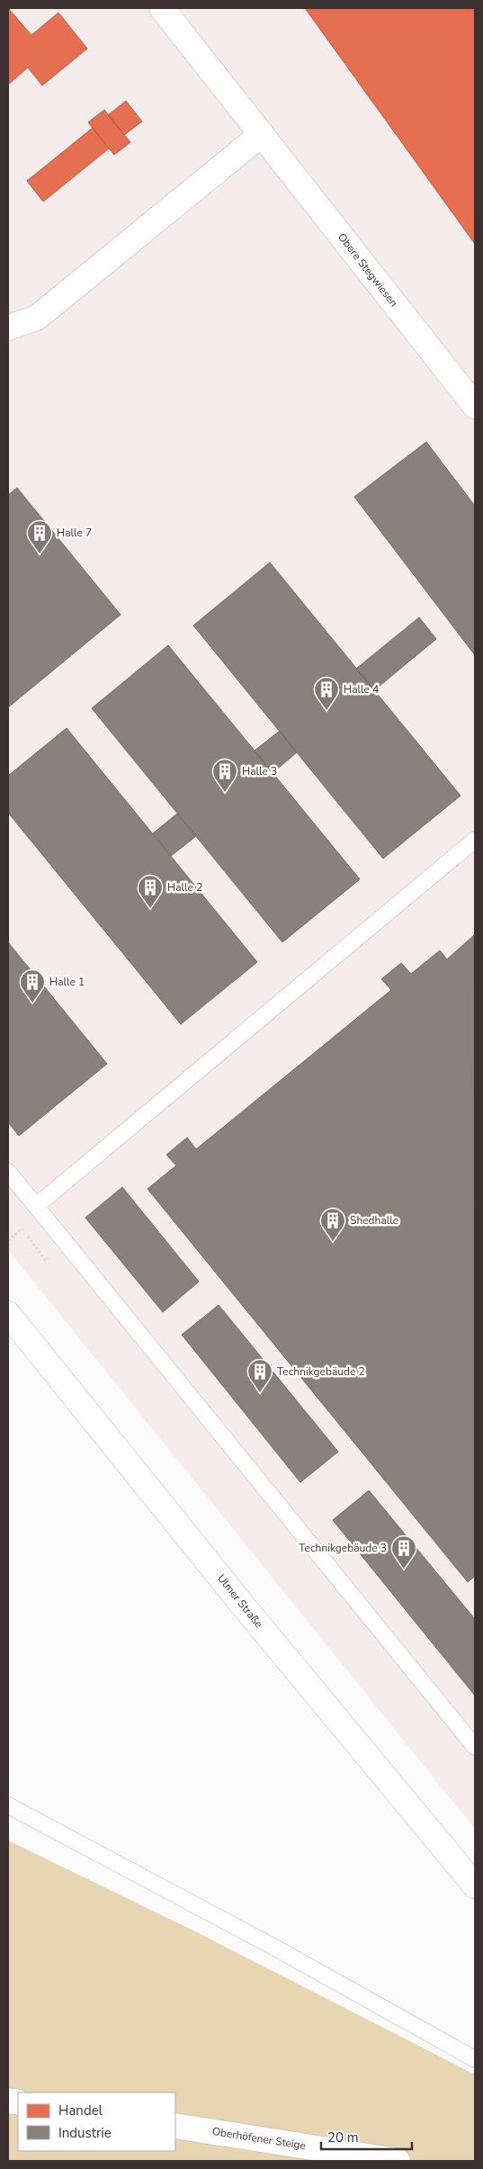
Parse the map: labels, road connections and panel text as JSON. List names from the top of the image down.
{
  "streets": {
    "street": ["Obere Stegwiesen", "Ulmer Straße", "Oberhöfener Steige"]
  },
  "places": {
    "building": [
      "Halle 7",
      "Halle 4",
      "Halle 3",
      "Halle 2",
      "Halle 1",
      "Shedhalle",
      "Technikgebäude 2",
      "Technikgebäude 3"
    ]
  },
  "legend": ["Handel", "Industrie"],
  "scale_bar": "20 m"
}
